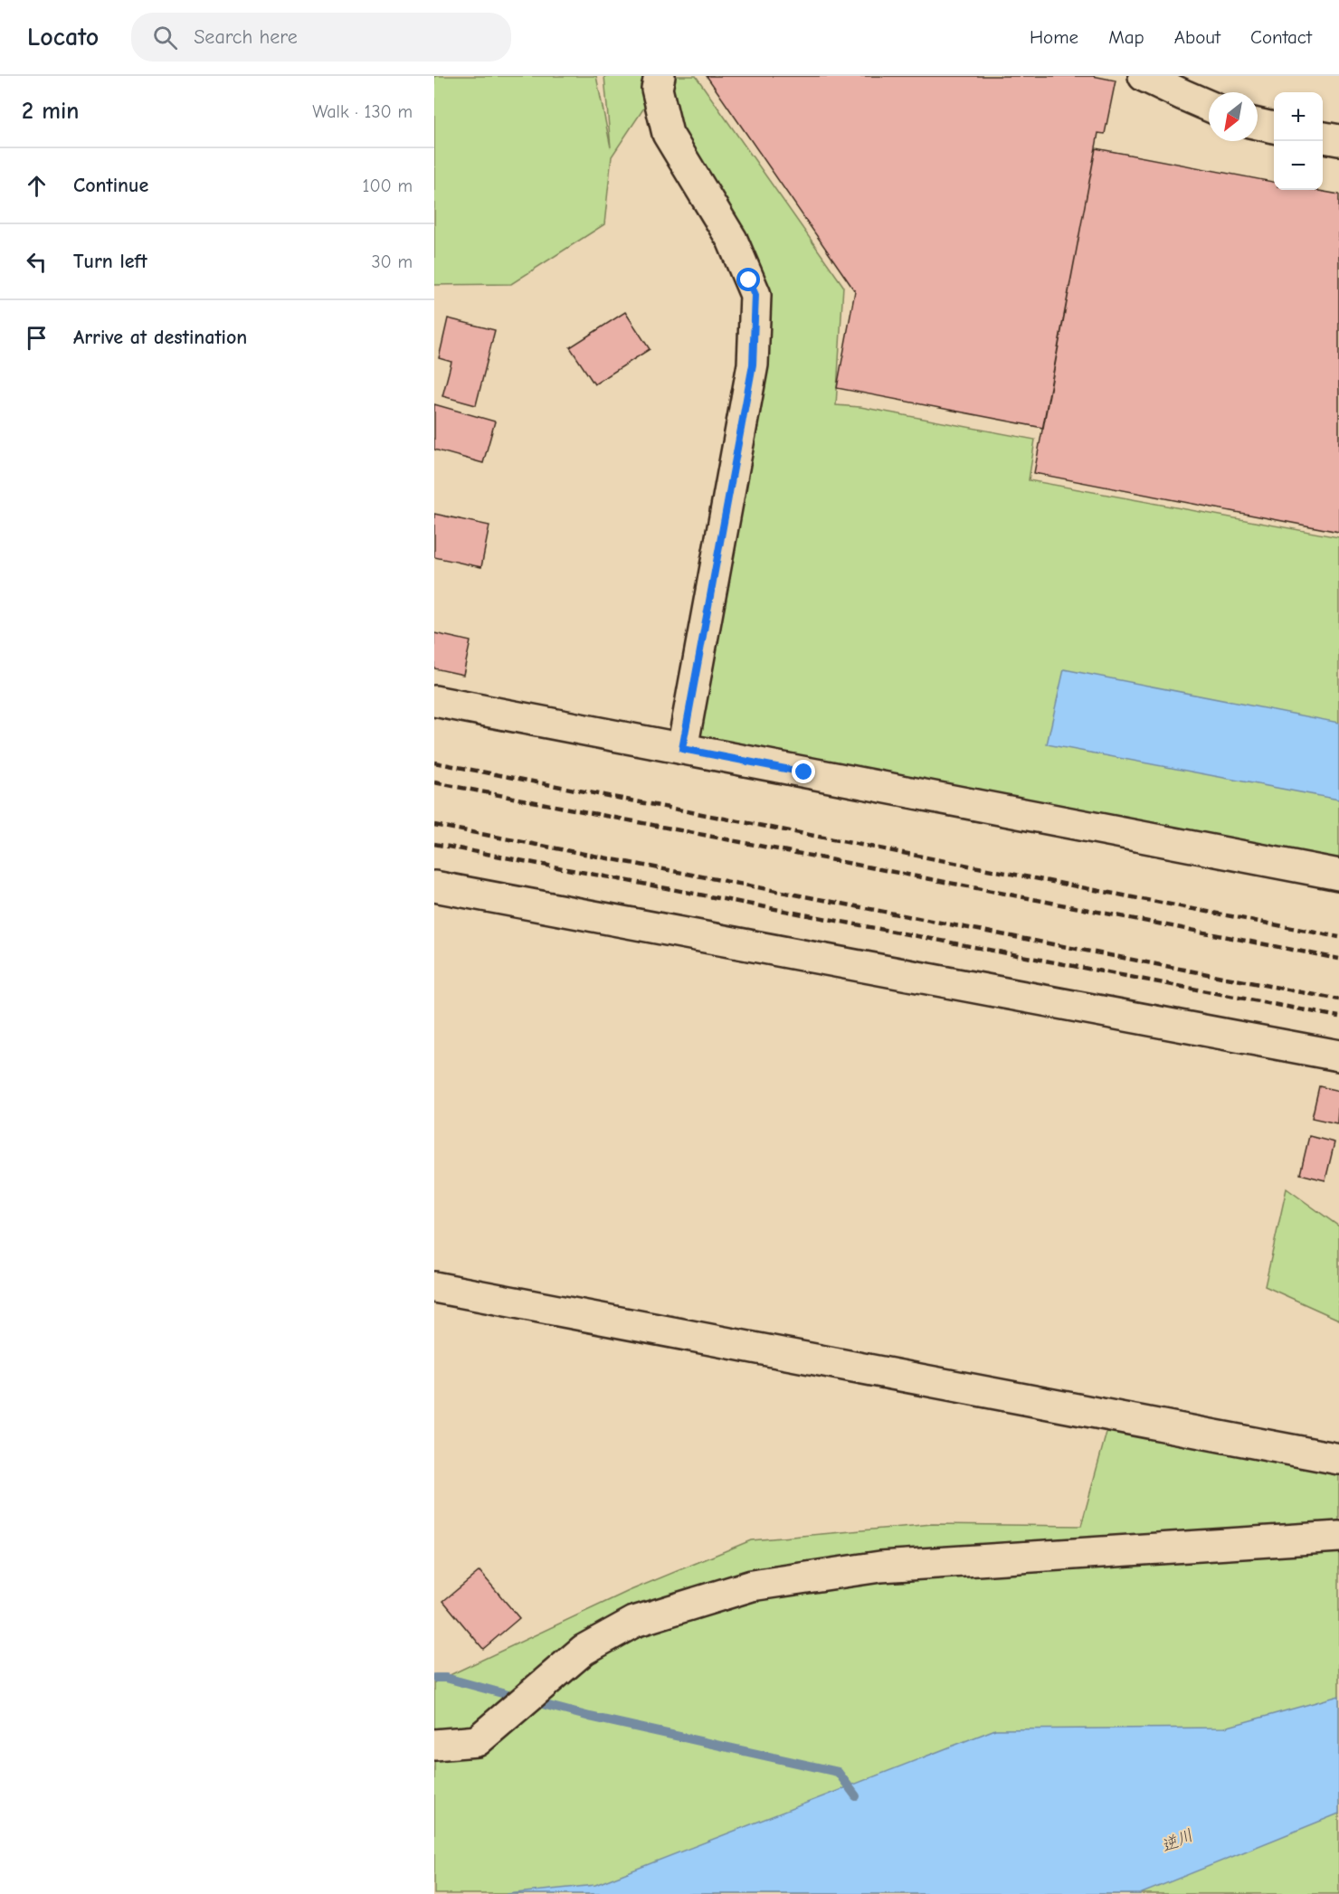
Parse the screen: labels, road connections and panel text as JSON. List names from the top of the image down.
{
  "water": ["逆川"],
  "north": "bottom left",
  "page": {
    "header": "Locato",
    "search": "Search here",
    "nav": [
      "Home",
      "Map",
      "About",
      "Contact"
    ],
    "heading": ["2 min", "Walk · 130 m"],
    "map_buttons": ["+", "−"],
    "list": [
      ["Continue", "100 m"],
      ["Turn left", "30 m"],
      "Arrive at destination"
    ]
  }
}
